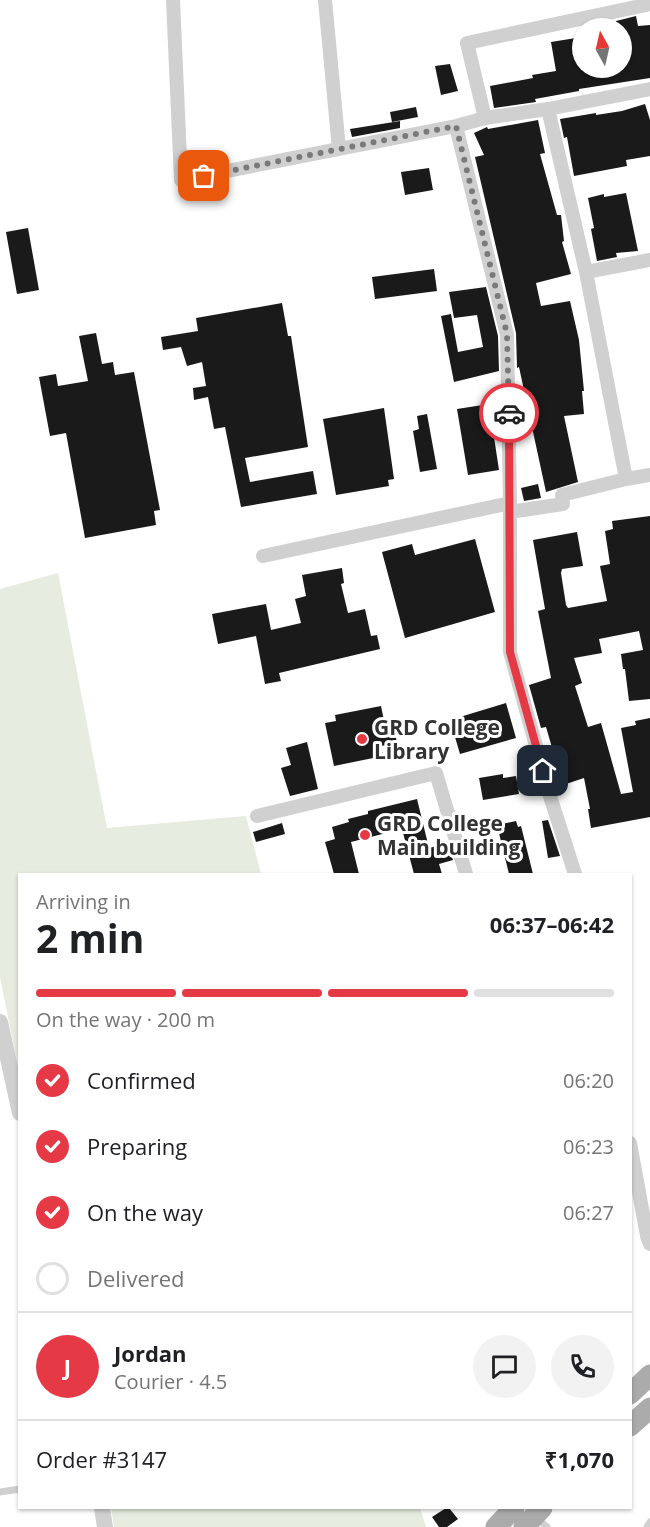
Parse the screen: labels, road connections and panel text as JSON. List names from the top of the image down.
{
  "places": ["GRD College Library", "GRD College Main building"],
  "north": "top",
  "page": {
    "heading": ["2 min", "Arriving in", "06:37–06:42"],
    "panel": [
      "Jordan",
      "Courier · 4.5",
      "Order #3147",
      "₹1,070"
    ],
    "bar": "On the way · 200 m",
    "list": [
      ["Confirmed", "06:20"],
      ["Preparing", "06:23"],
      ["On the way", "06:27"],
      "Delivered"
    ],
    "round": "J"
  }
}
